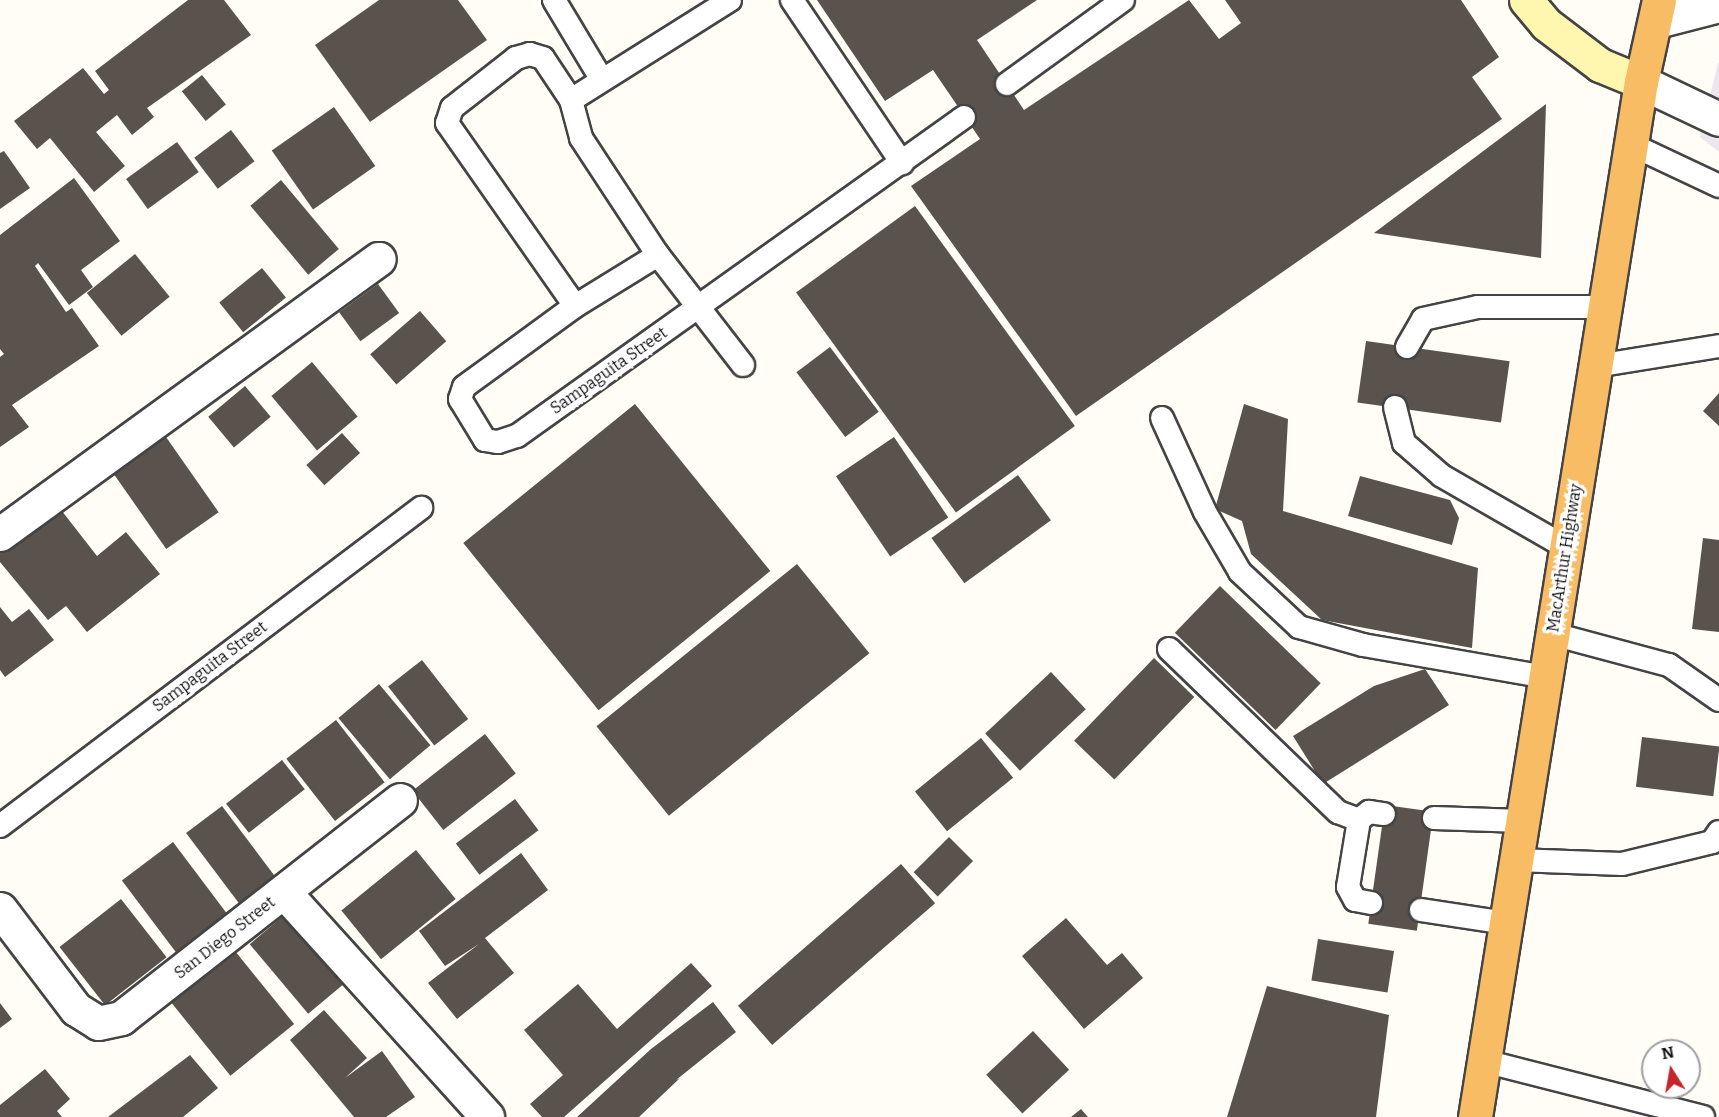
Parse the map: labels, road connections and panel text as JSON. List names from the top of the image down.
{
  "streets": {
    "highway": ["MacArthur Highway"],
    "street": ["San Diego Street"],
    "lane": ["Sampaguita Street"]
  },
  "north": "top"
}
